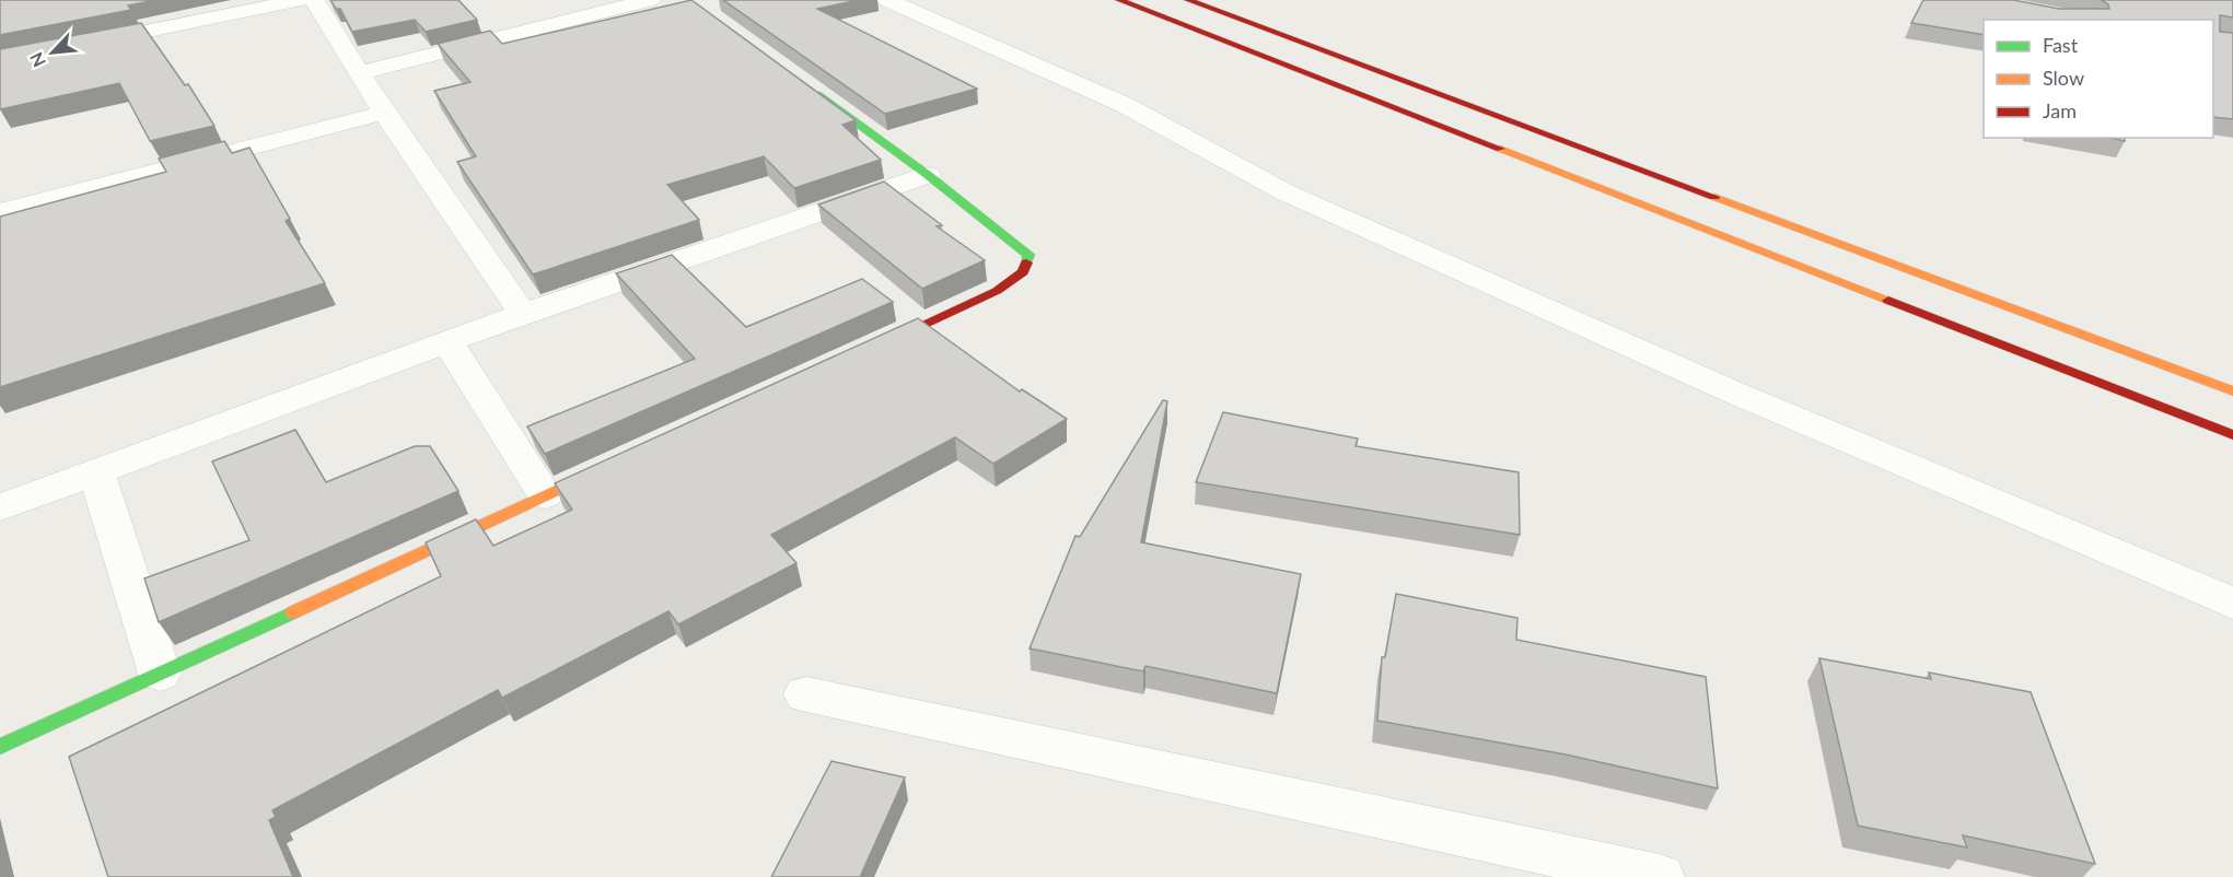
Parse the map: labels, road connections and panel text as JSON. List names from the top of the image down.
{
  "legend": ["Fast", "Slow", "Jam"],
  "north": "bottom left"
}
